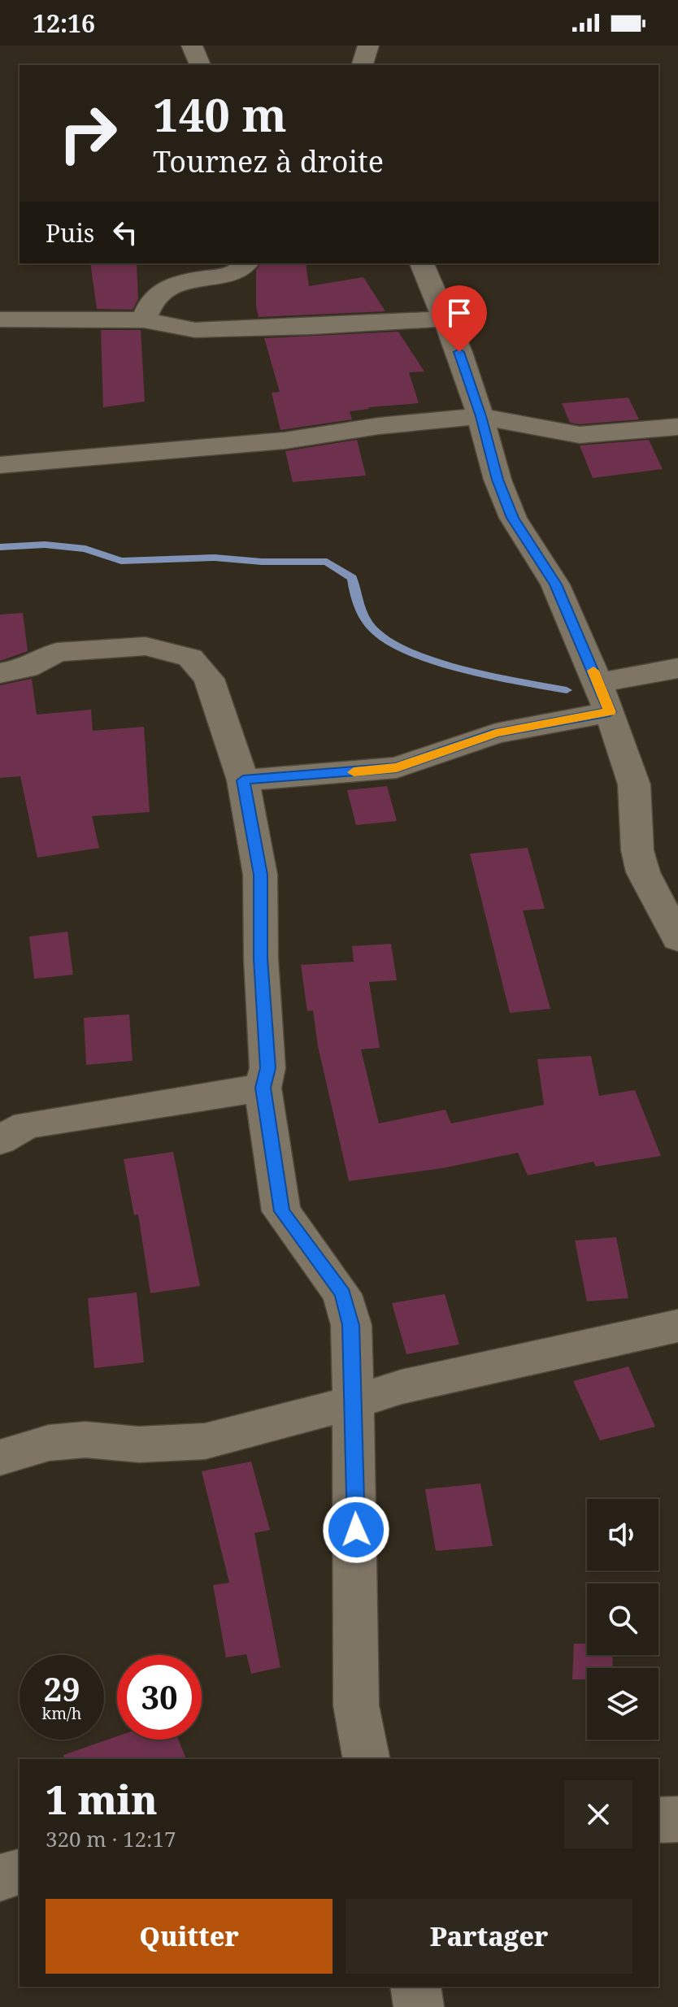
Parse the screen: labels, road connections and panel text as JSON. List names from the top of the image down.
{
  "page": {
    "status": "12:16",
    "turn": ["140 m", "Tournez à droite"],
    "then": "Puis",
    "speed": "29 km/h",
    "limit": "30",
    "heading": ["1 min", "320 m · 12:17"],
    "buttons": ["Quitter", "Partager"]
  }
}
